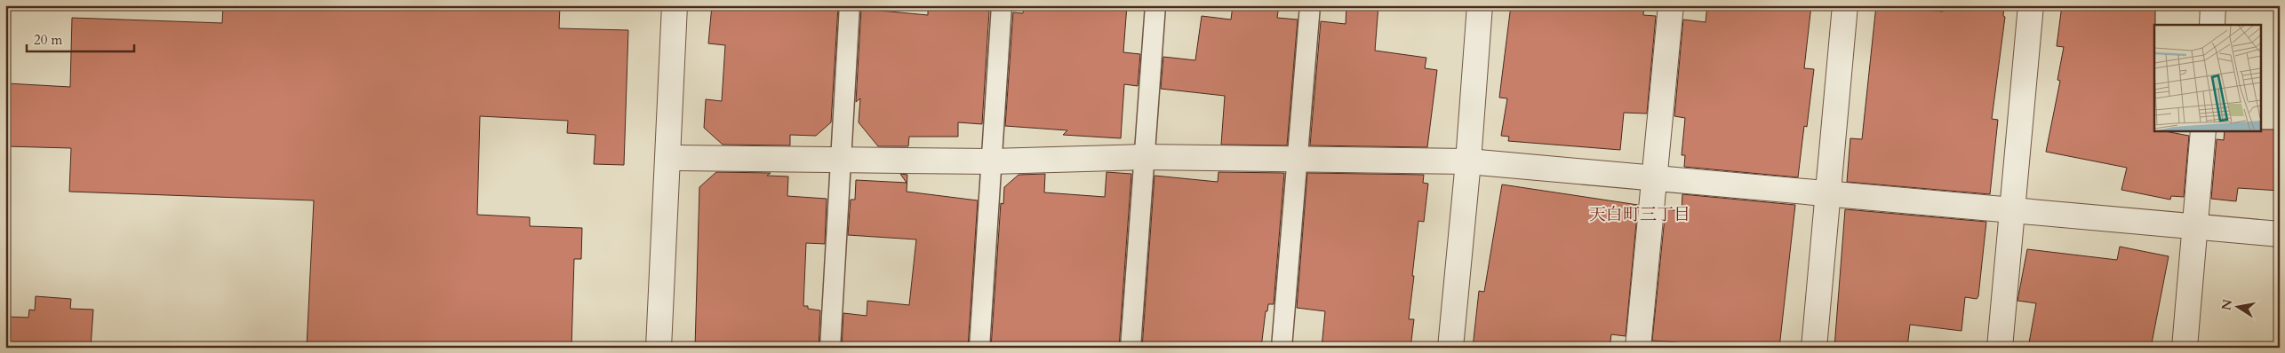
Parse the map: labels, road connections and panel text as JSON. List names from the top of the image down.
{
  "districts": ["天白町三丁目"],
  "scale_bar": "20 m",
  "north": "left"
}
